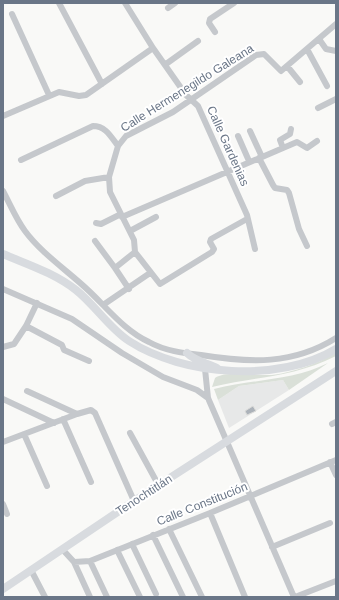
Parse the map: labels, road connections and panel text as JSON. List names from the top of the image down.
{
  "streets": {
    "main road": ["Tenochtitlán"],
    "street": ["Calle Hermenegildo Galeana", "Calle Gardenias", "Calle Constitución"]
  },
  "crossings": [
    ["Calle Hermenegildo Galeana", "Calle Gardenias"]
  ]
}
